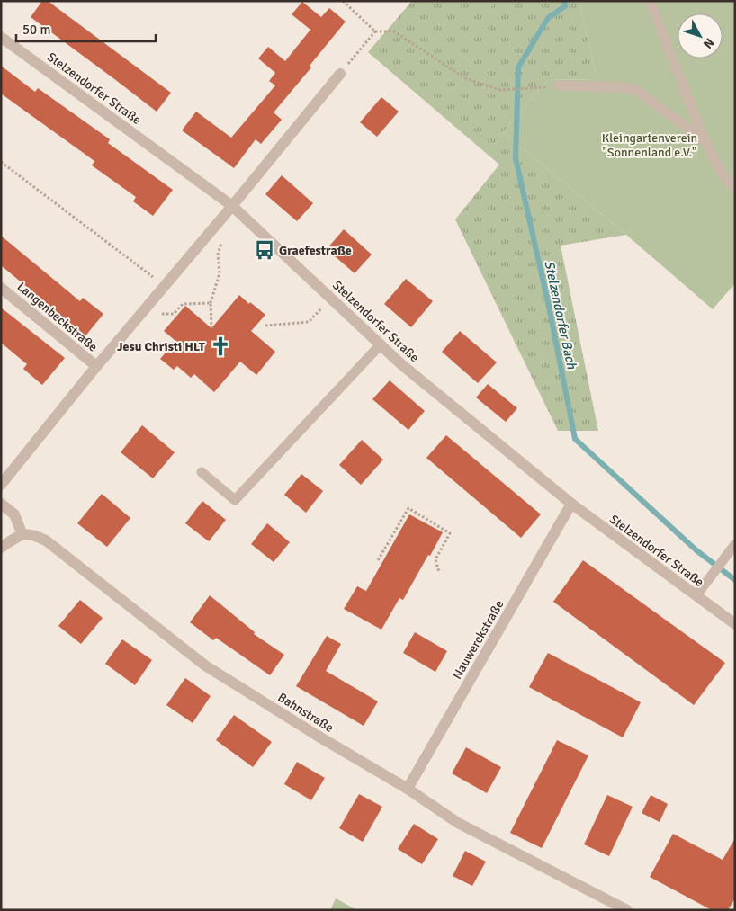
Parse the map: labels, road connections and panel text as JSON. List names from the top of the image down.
{
  "streets": {
    "street": [
      "Stelzendorfer Straße",
      "Langenbeckstraße",
      "Nauwerckstraße",
      "Bahnstraße"
    ]
  },
  "crossings": [
    ["Stelzendorfer Straße", "Nauwerckstraße"],
    ["Nauwerckstraße", "Bahnstraße"]
  ],
  "water": ["Stelzendorfer Bach"],
  "parks": ["Kleingartenverein \"Sonnenland e.V.\""],
  "places": {
    "bus stop": ["Graefestraße"],
    "church": ["Jesu Christi HLT"]
  },
  "scale_bar": "50 m",
  "north": "bottom right"
}
